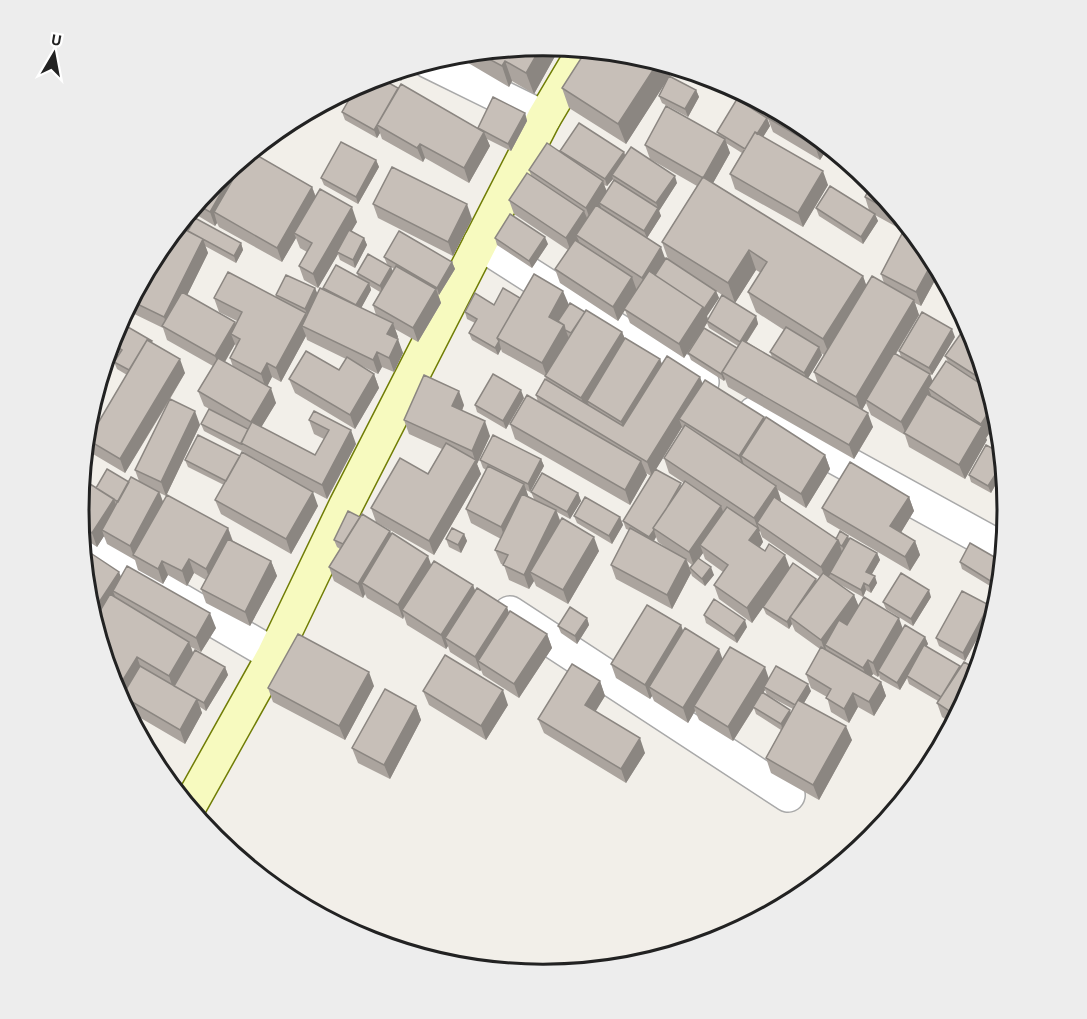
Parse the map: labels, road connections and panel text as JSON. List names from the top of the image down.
{
  "north": "top"
}
